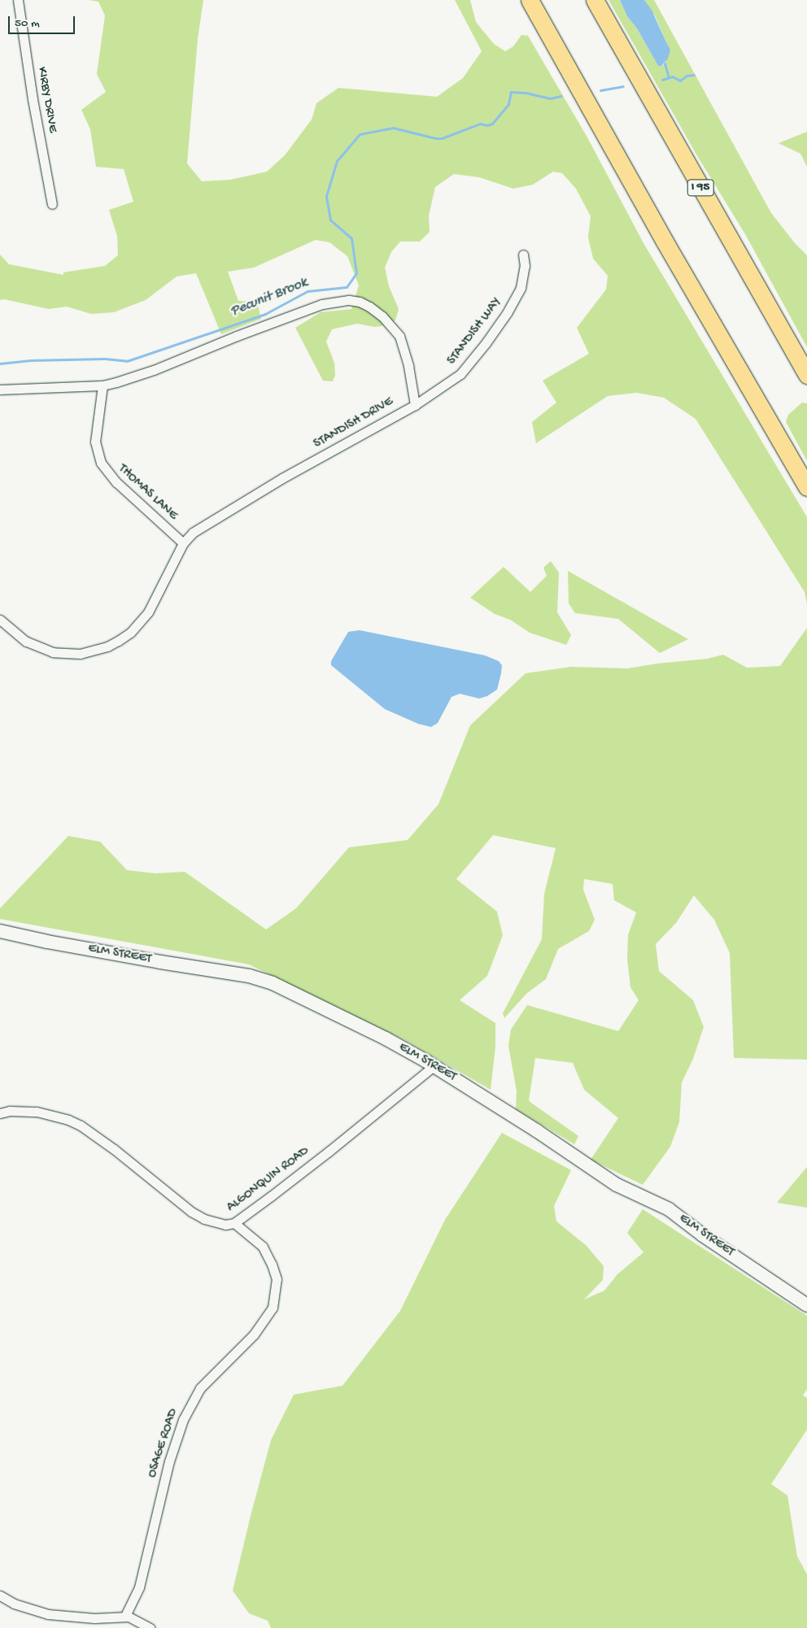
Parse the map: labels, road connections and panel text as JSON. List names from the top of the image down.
{
  "streets": {
    "highway": ["I 95"],
    "street": [
      "KIRBY DRIVE",
      "STANDISH WAY",
      "STANDISH DRIVE",
      "THOMAS LANE",
      "ELM STREET",
      "ALGONQUIN ROAD",
      "OSAGE ROAD"
    ]
  },
  "crossings": [
    ["STANDISH WAY", "STANDISH DRIVE"],
    ["STANDISH DRIVE", "THOMAS LANE"],
    ["ELM STREET", "ALGONQUIN ROAD"],
    ["ALGONQUIN ROAD", "OSAGE ROAD"]
  ],
  "water": ["Pecunit Brook"],
  "scale_bar": "50 m"
}
